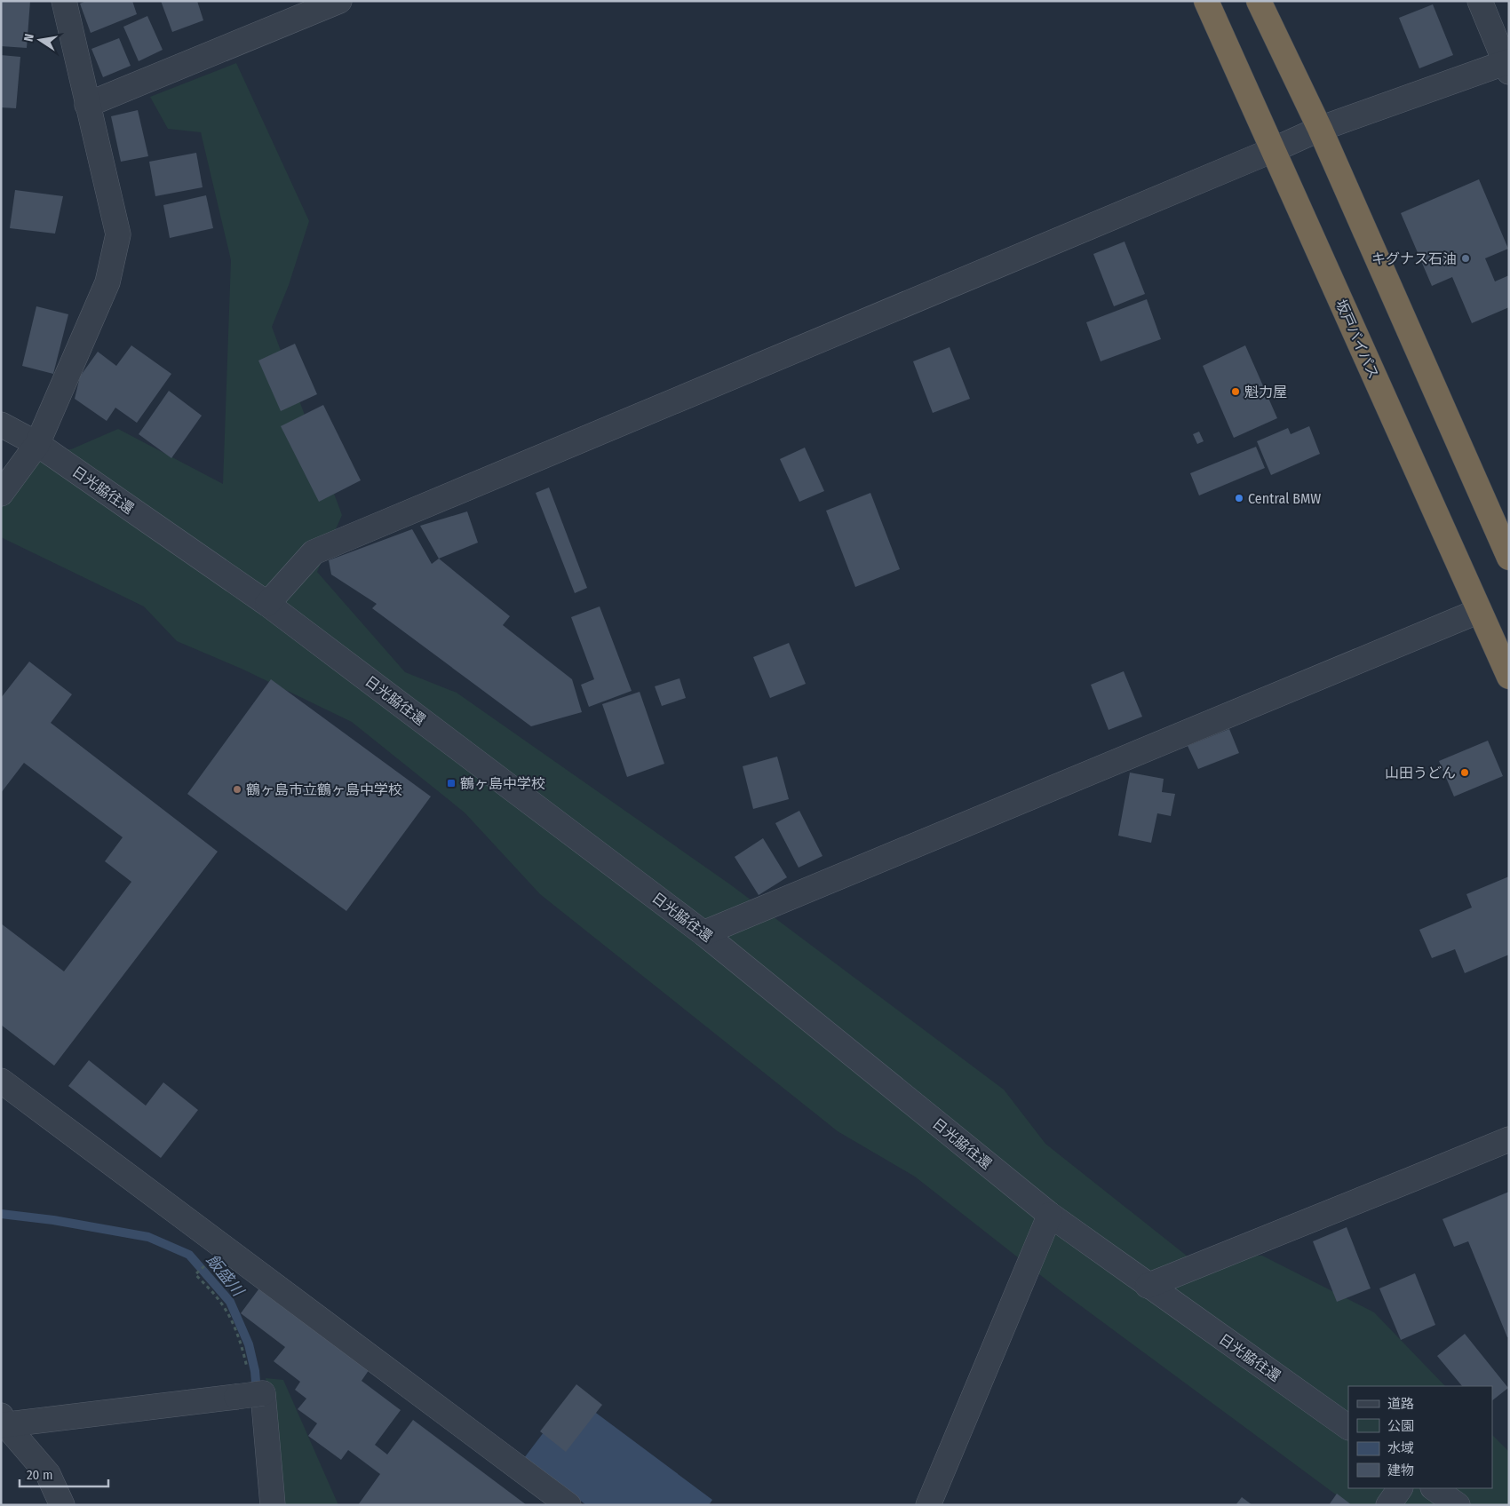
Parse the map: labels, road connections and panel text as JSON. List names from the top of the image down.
{
  "streets": {
    "highway": ["坂戸バイパス"],
    "street": ["日光脇往還"]
  },
  "water": ["飯盛川"],
  "places": {
    "other": [
      "キグナス石油",
      "魁力屋",
      "Central BMW",
      "山田うどん",
      "鶴ヶ島市立鶴ヶ島中学校"
    ],
    "transit": ["鶴ヶ島中学校"]
  },
  "legend": [
    "道路",
    "公園",
    "水域",
    "建物"
  ],
  "scale_bar": "20 m",
  "north": "left"
}
